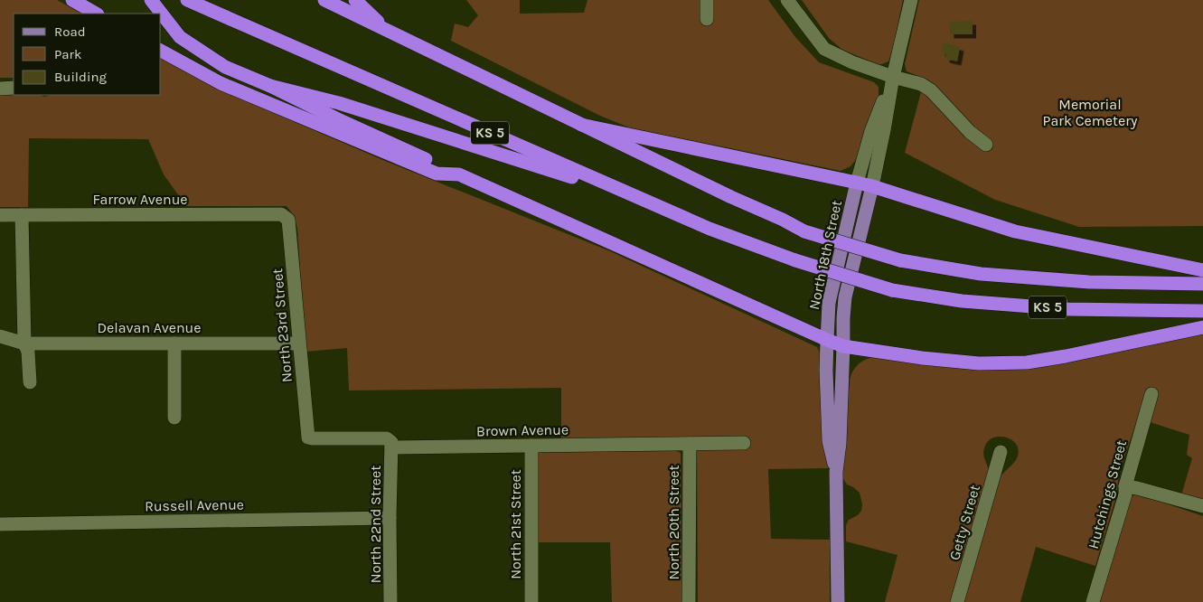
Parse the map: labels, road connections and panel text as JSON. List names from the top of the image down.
{
  "streets": {
    "highway": ["KS 5"],
    "main road": ["North 18th Street"],
    "street": [
      "Farrow Avenue",
      "North 23rd Street",
      "Delavan Avenue",
      "Brown Avenue",
      "Hutchings Street",
      "Russell Avenue",
      "North 20th Street",
      "Getty Street",
      "North 22nd Street",
      "North 21st Street"
    ]
  },
  "crossings": [
    ["Farrow Avenue", "North 23rd Street"],
    ["North 23rd Street", "Delavan Avenue"],
    ["North 23rd Street", "Brown Avenue"],
    ["Brown Avenue", "North 20th Street"],
    ["Brown Avenue", "North 22nd Street"],
    ["Brown Avenue", "North 21st Street"],
    ["Russell Avenue", "North 22nd Street"]
  ],
  "parks": ["Memorial Park Cemetery"],
  "legend": ["Road", "Park", "Building"]
}
